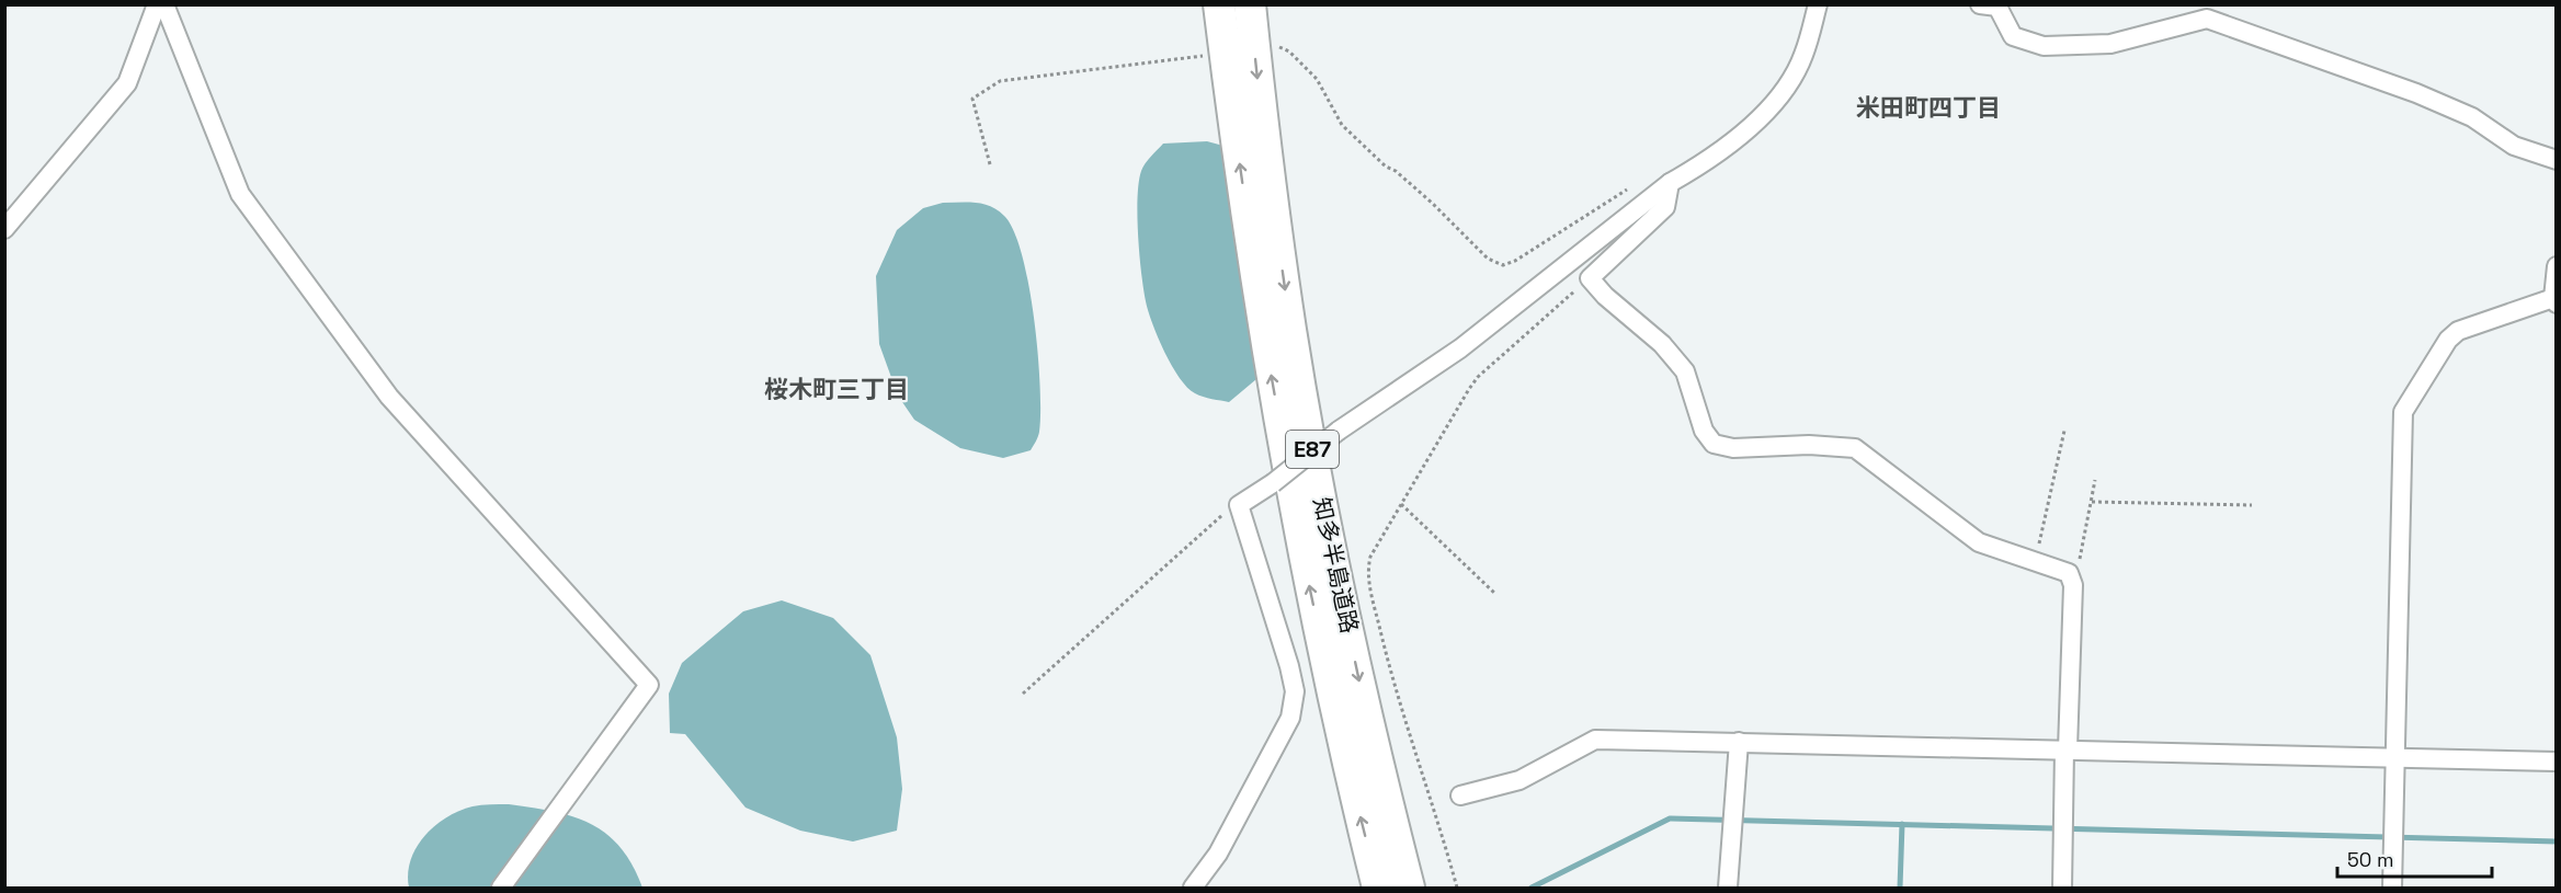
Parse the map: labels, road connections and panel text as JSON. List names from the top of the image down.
{
  "streets": {
    "highway": ["E87", "知多半島道路"]
  },
  "districts": ["米田町四丁目", "桜木町三丁目"],
  "scale_bar": "50 m"
}
